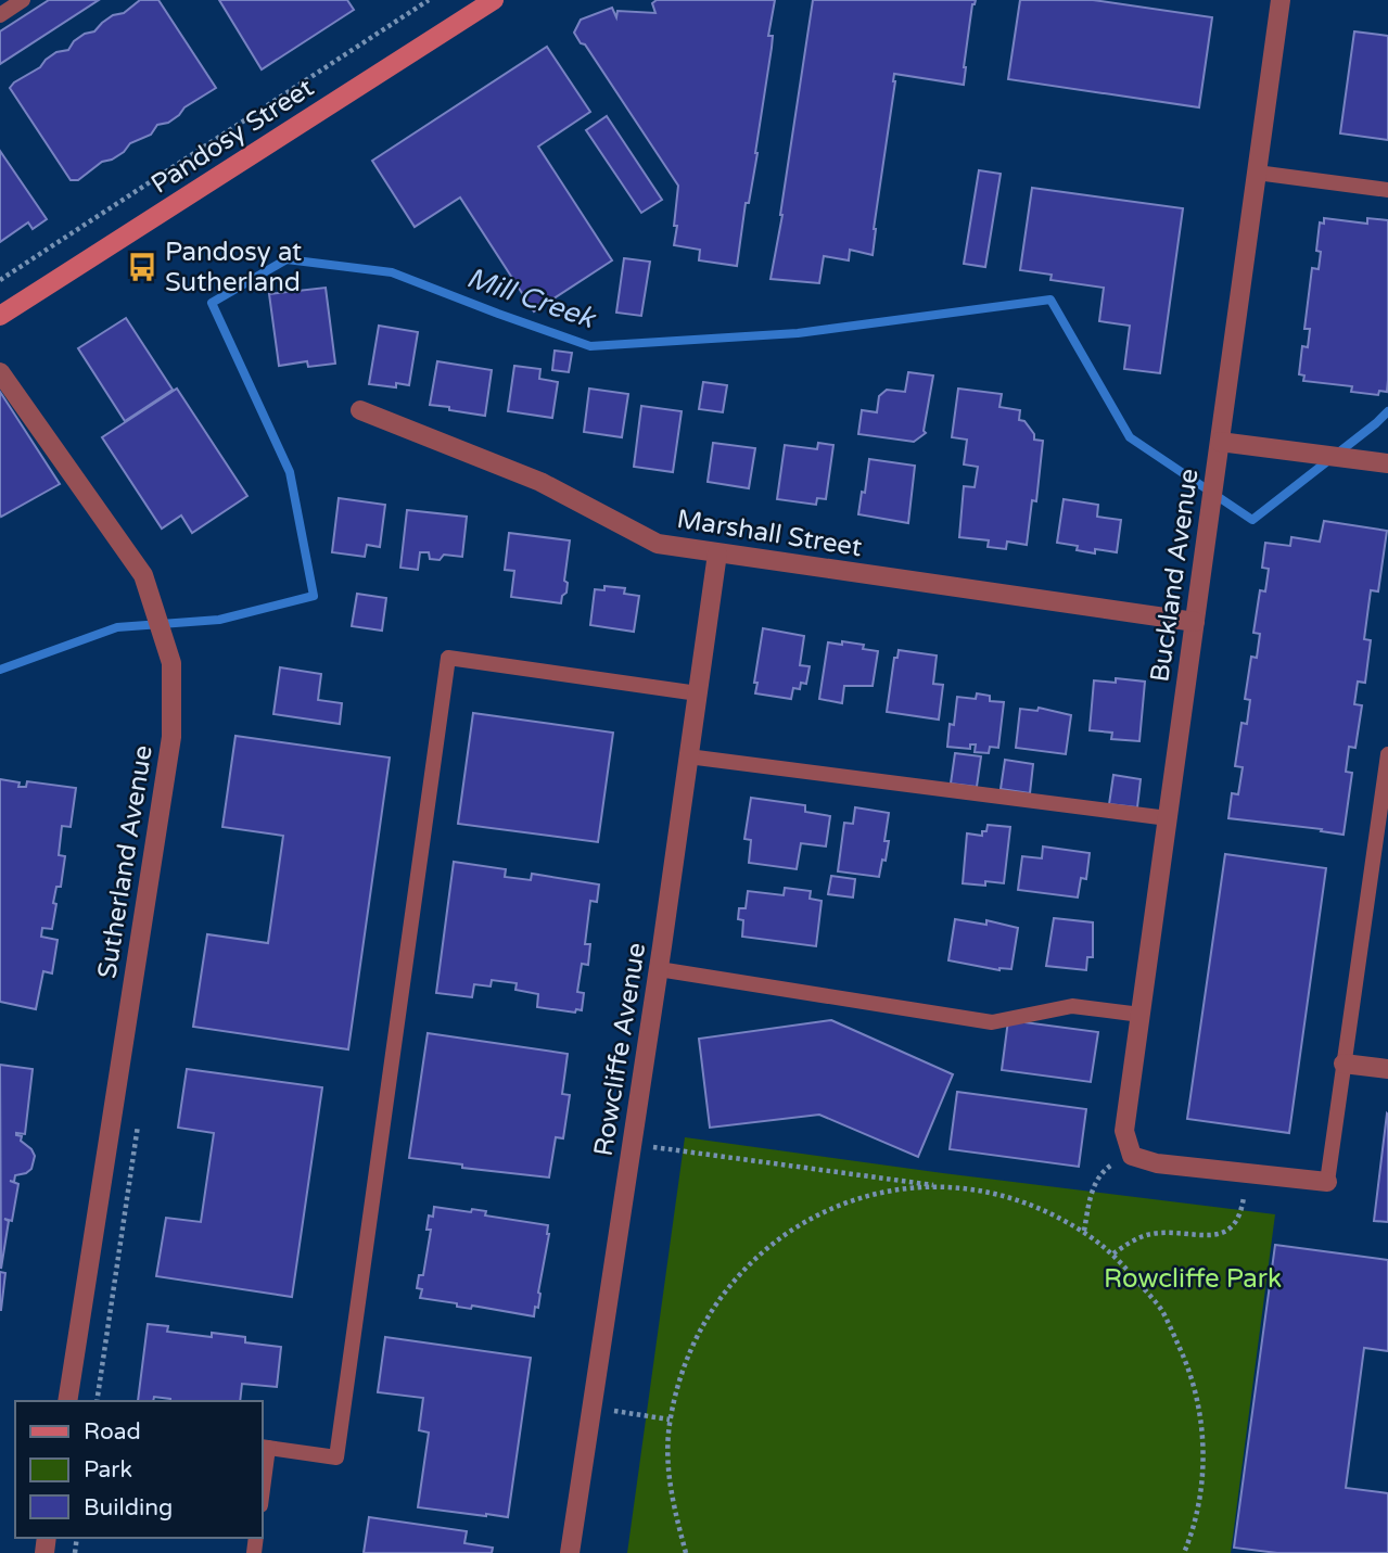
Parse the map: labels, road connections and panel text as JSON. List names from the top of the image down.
{
  "streets": {
    "main road": ["Pandosy Street"],
    "street": [
      "Marshall Street",
      "Buckland Avenue",
      "Sutherland Avenue",
      "Rowcliffe Avenue"
    ]
  },
  "crossings": [
    ["Marshall Street", "Buckland Avenue"],
    ["Marshall Street", "Rowcliffe Avenue"]
  ],
  "water": ["Mill Creek"],
  "parks": ["Rowcliffe Park"],
  "places": {
    "bus stop": ["Pandosy at Sutherland"]
  },
  "legend": ["Road", "Park", "Building"]
}
